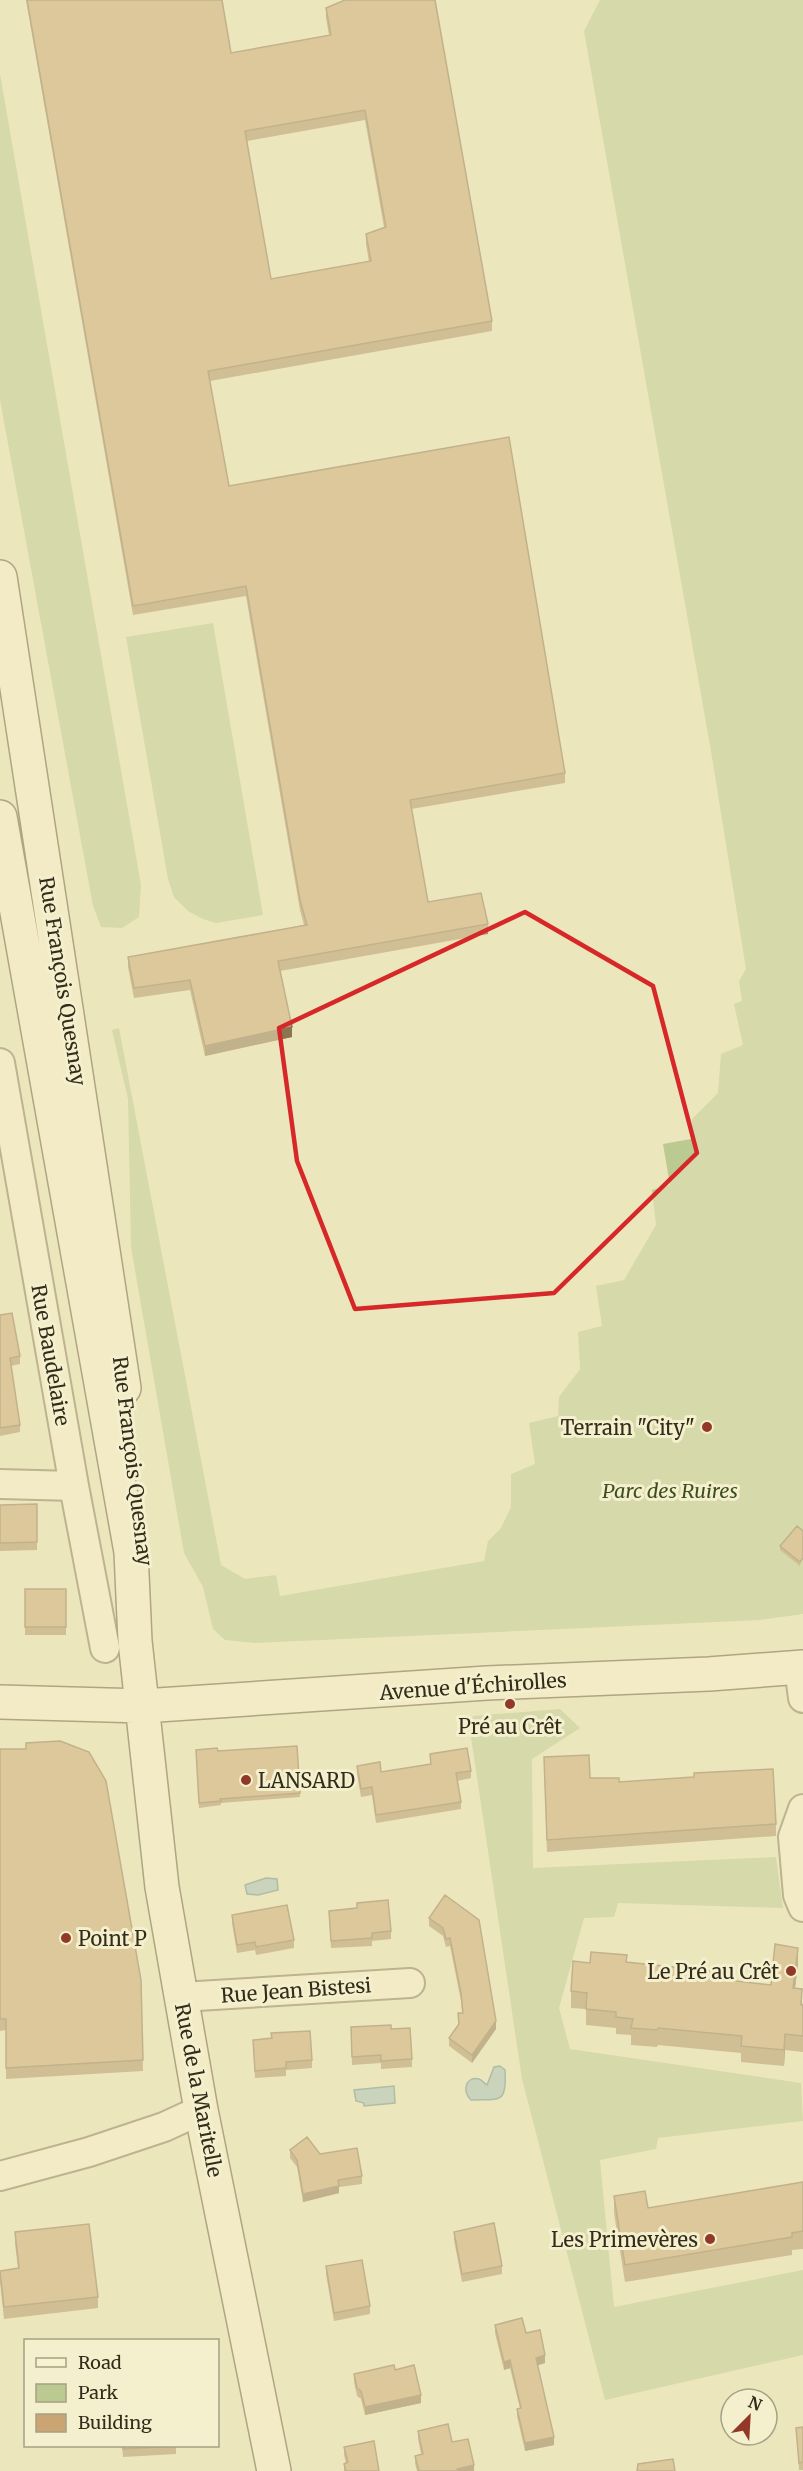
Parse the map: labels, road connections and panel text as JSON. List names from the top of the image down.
{
  "streets": {
    "street": [
      "Rue François Quesnay",
      "Rue Baudelaire",
      "Avenue d'Échirolles",
      "Rue Jean Bistesi",
      "Rue de la Maritelle"
    ]
  },
  "crossings": [
    ["Rue François Quesnay", "Avenue d'Échirolles"],
    ["Rue François Quesnay", "Rue de la Maritelle"],
    ["Avenue d'Échirolles", "Rue de la Maritelle"],
    ["Rue Jean Bistesi", "Rue de la Maritelle"]
  ],
  "parks": ["Parc des Ruires"],
  "places": [
    "Terrain \"City\"",
    "Pré au Crêt",
    "LANSARD",
    "Point P",
    "Le Pré au Crêt",
    "Les Primevères"
  ],
  "legend": ["Road", "Park", "Building"],
  "north": "top right"
}
